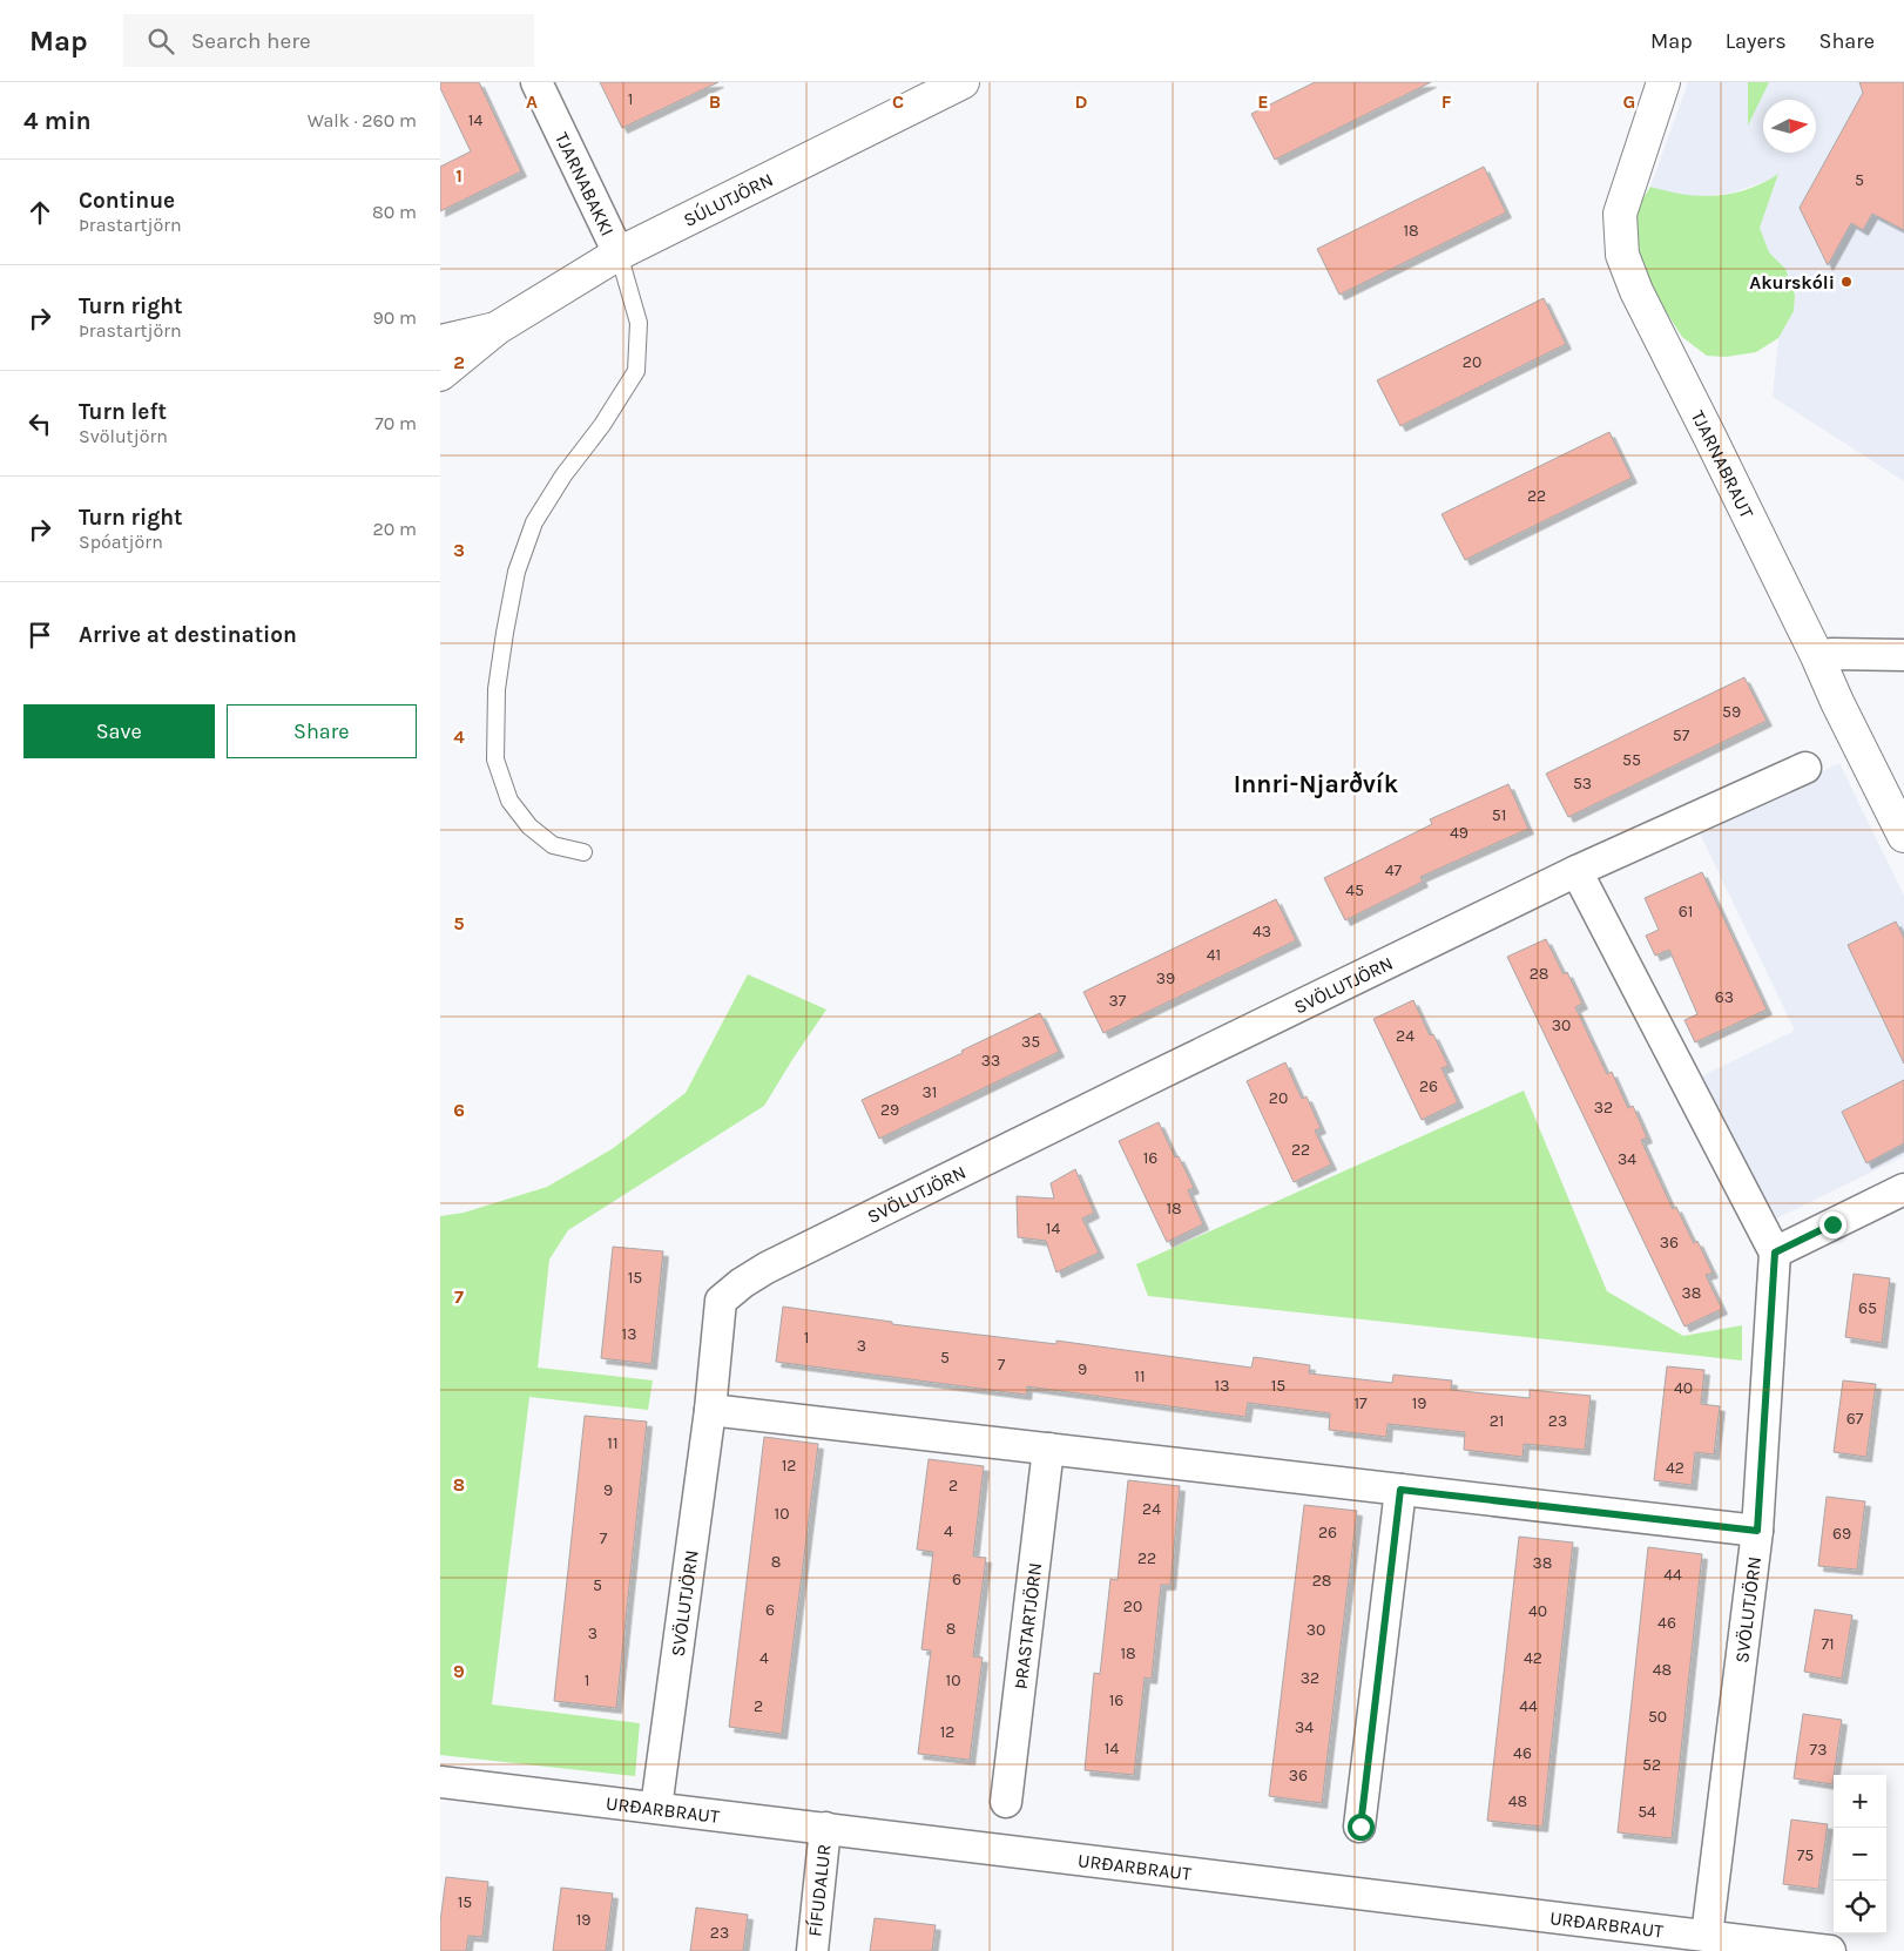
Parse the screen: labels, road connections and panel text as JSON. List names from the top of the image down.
{
  "streets": {
    "street": [
      "TJARNABAKKI",
      "SÚLUTJÖRN",
      "TJARNABRAUT",
      "SVÖLUTJÖRN",
      "ÞRASTARTJÖRN",
      "URÐARBRAUT",
      "FÍFUDALUR"
    ]
  },
  "crossings": [
    ["TJARNABAKKI", "SÚLUTJÖRN"],
    ["SVÖLUTJÖRN", "URÐARBRAUT"],
    ["URÐARBRAUT", "FÍFUDALUR"]
  ],
  "districts": ["Innri-Njarðvík"],
  "places": ["Akurskóli"],
  "house_numbers": [
    "1",
    "14",
    "5",
    "18",
    "20",
    "22",
    "59",
    "57",
    "55",
    "53",
    "51",
    "49",
    "47",
    "45",
    "61",
    "43",
    "41",
    "28",
    "39",
    "63",
    "37",
    "30",
    "24",
    "35",
    "33",
    "26",
    "31",
    "20",
    "32",
    "29",
    "22",
    "16",
    "34",
    "18",
    "14",
    "36",
    "15",
    "38",
    "65",
    "13",
    "1",
    "3",
    "5",
    "7",
    "9",
    "11",
    "13",
    "15",
    "40",
    "17",
    "19",
    "67",
    "21",
    "23",
    "11",
    "12",
    "42",
    "2",
    "9",
    "24",
    "10",
    "4",
    "26",
    "69",
    "7",
    "22",
    "8",
    "38",
    "44",
    "6",
    "28",
    "5",
    "20",
    "6",
    "40",
    "46",
    "8",
    "30",
    "3",
    "71",
    "18",
    "4",
    "42",
    "48",
    "32",
    "1",
    "10",
    "16",
    "2",
    "44",
    "50",
    "34",
    "12",
    "14",
    "73",
    "46",
    "52",
    "36",
    "48",
    "54",
    "75",
    "15",
    "19",
    "23"
  ],
  "north": "right",
  "page": {
    "header": "Map",
    "search": "Search here",
    "nav": ["Map", "Layers", "Share"],
    "heading": ["4 min", "Walk · 260 m"],
    "list": [
      ["Continue", "Þrastartjörn", "80 m"],
      ["Turn right", "Þrastartjörn", "90 m"],
      ["Turn left", "Svölutjörn", "70 m"],
      ["Turn right", "Spóatjörn", "20 m"],
      "Arrive at destination"
    ],
    "buttons": ["Save", "Share"],
    "map_buttons": ["+", "−"]
  },
  "grid": {
    "columns": [
      "A",
      "B",
      "C",
      "D",
      "E",
      "F",
      "G"
    ],
    "rows": [
      "1",
      "2",
      "3",
      "4",
      "5",
      "6",
      "7",
      "8",
      "9"
    ]
  }
}
